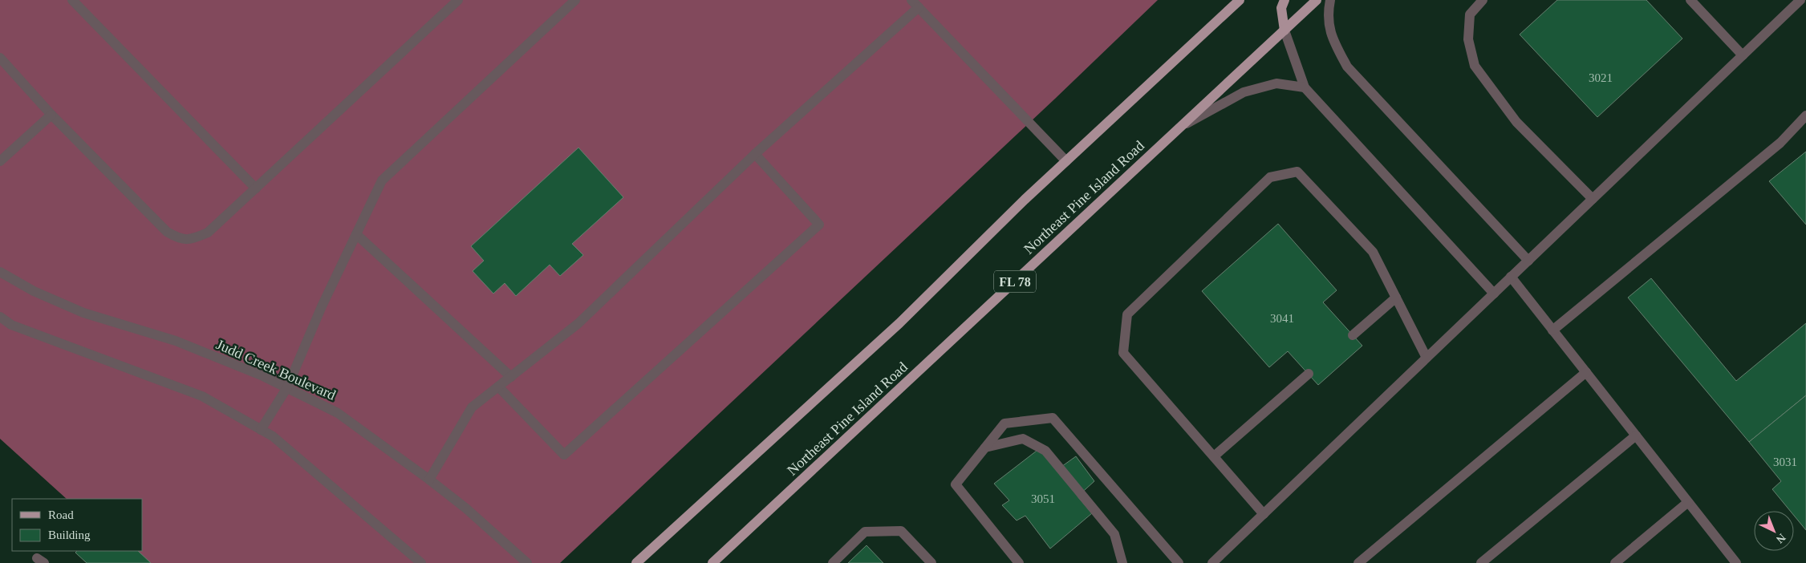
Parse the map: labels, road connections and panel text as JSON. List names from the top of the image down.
{
  "streets": {
    "main road": ["Northeast Pine Island Road", "FL 78"],
    "street": ["Judd Creek Boulevard"]
  },
  "house_numbers": [
    "3021",
    "3041",
    "3031",
    "3051"
  ],
  "legend": ["Road", "Building"],
  "north": "bottom right"
}
